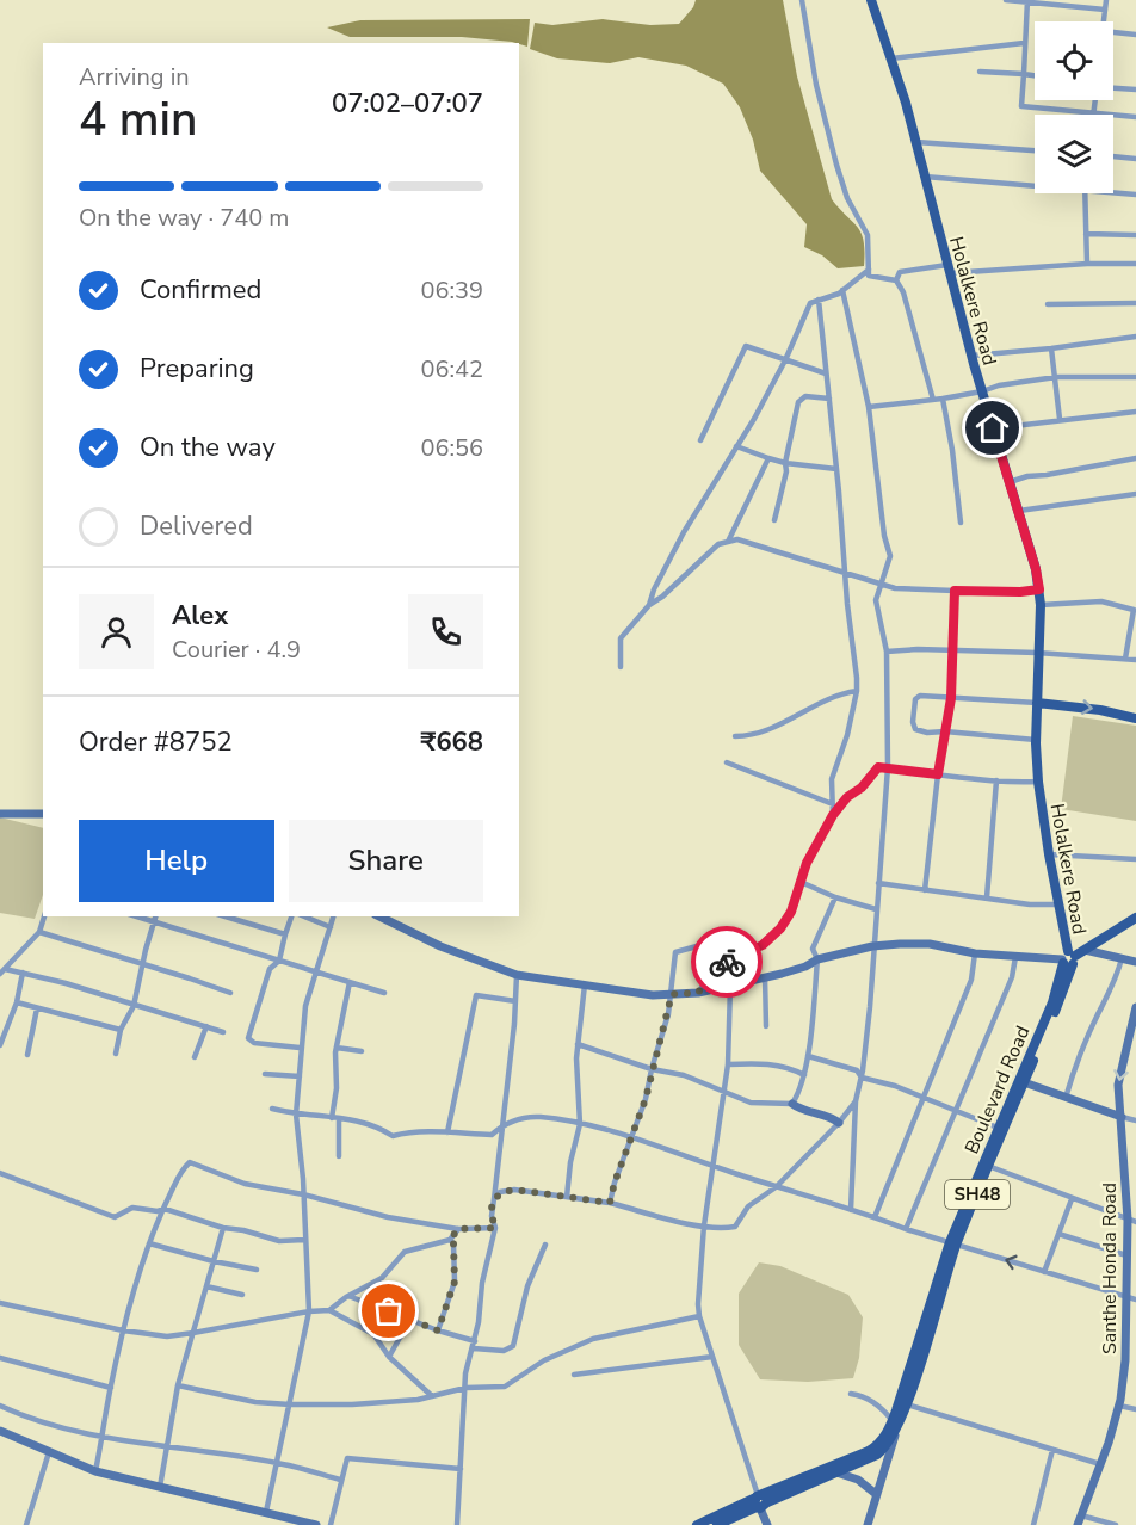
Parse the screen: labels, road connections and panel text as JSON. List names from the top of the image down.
{
  "streets": {
    "main road": ["Holalkere Road", "Boulevard Road", "SH48"],
    "street": ["Santhe Honda Road"]
  },
  "crossings": [
    ["Holalkere Road", "Boulevard Road"],
    ["Boulevard Road", "SH48"]
  ],
  "page": {
    "heading": ["4 min", "Arriving in", "07:02–07:07"],
    "panel": [
      "Alex",
      "Courier · 4.9",
      "Order #8752",
      "₹668"
    ],
    "bar": "On the way · 740 m",
    "list": [
      ["Confirmed", "06:39"],
      ["Preparing", "06:42"],
      ["On the way", "06:56"],
      "Delivered"
    ],
    "buttons": ["Help", "Share"]
  }
}
